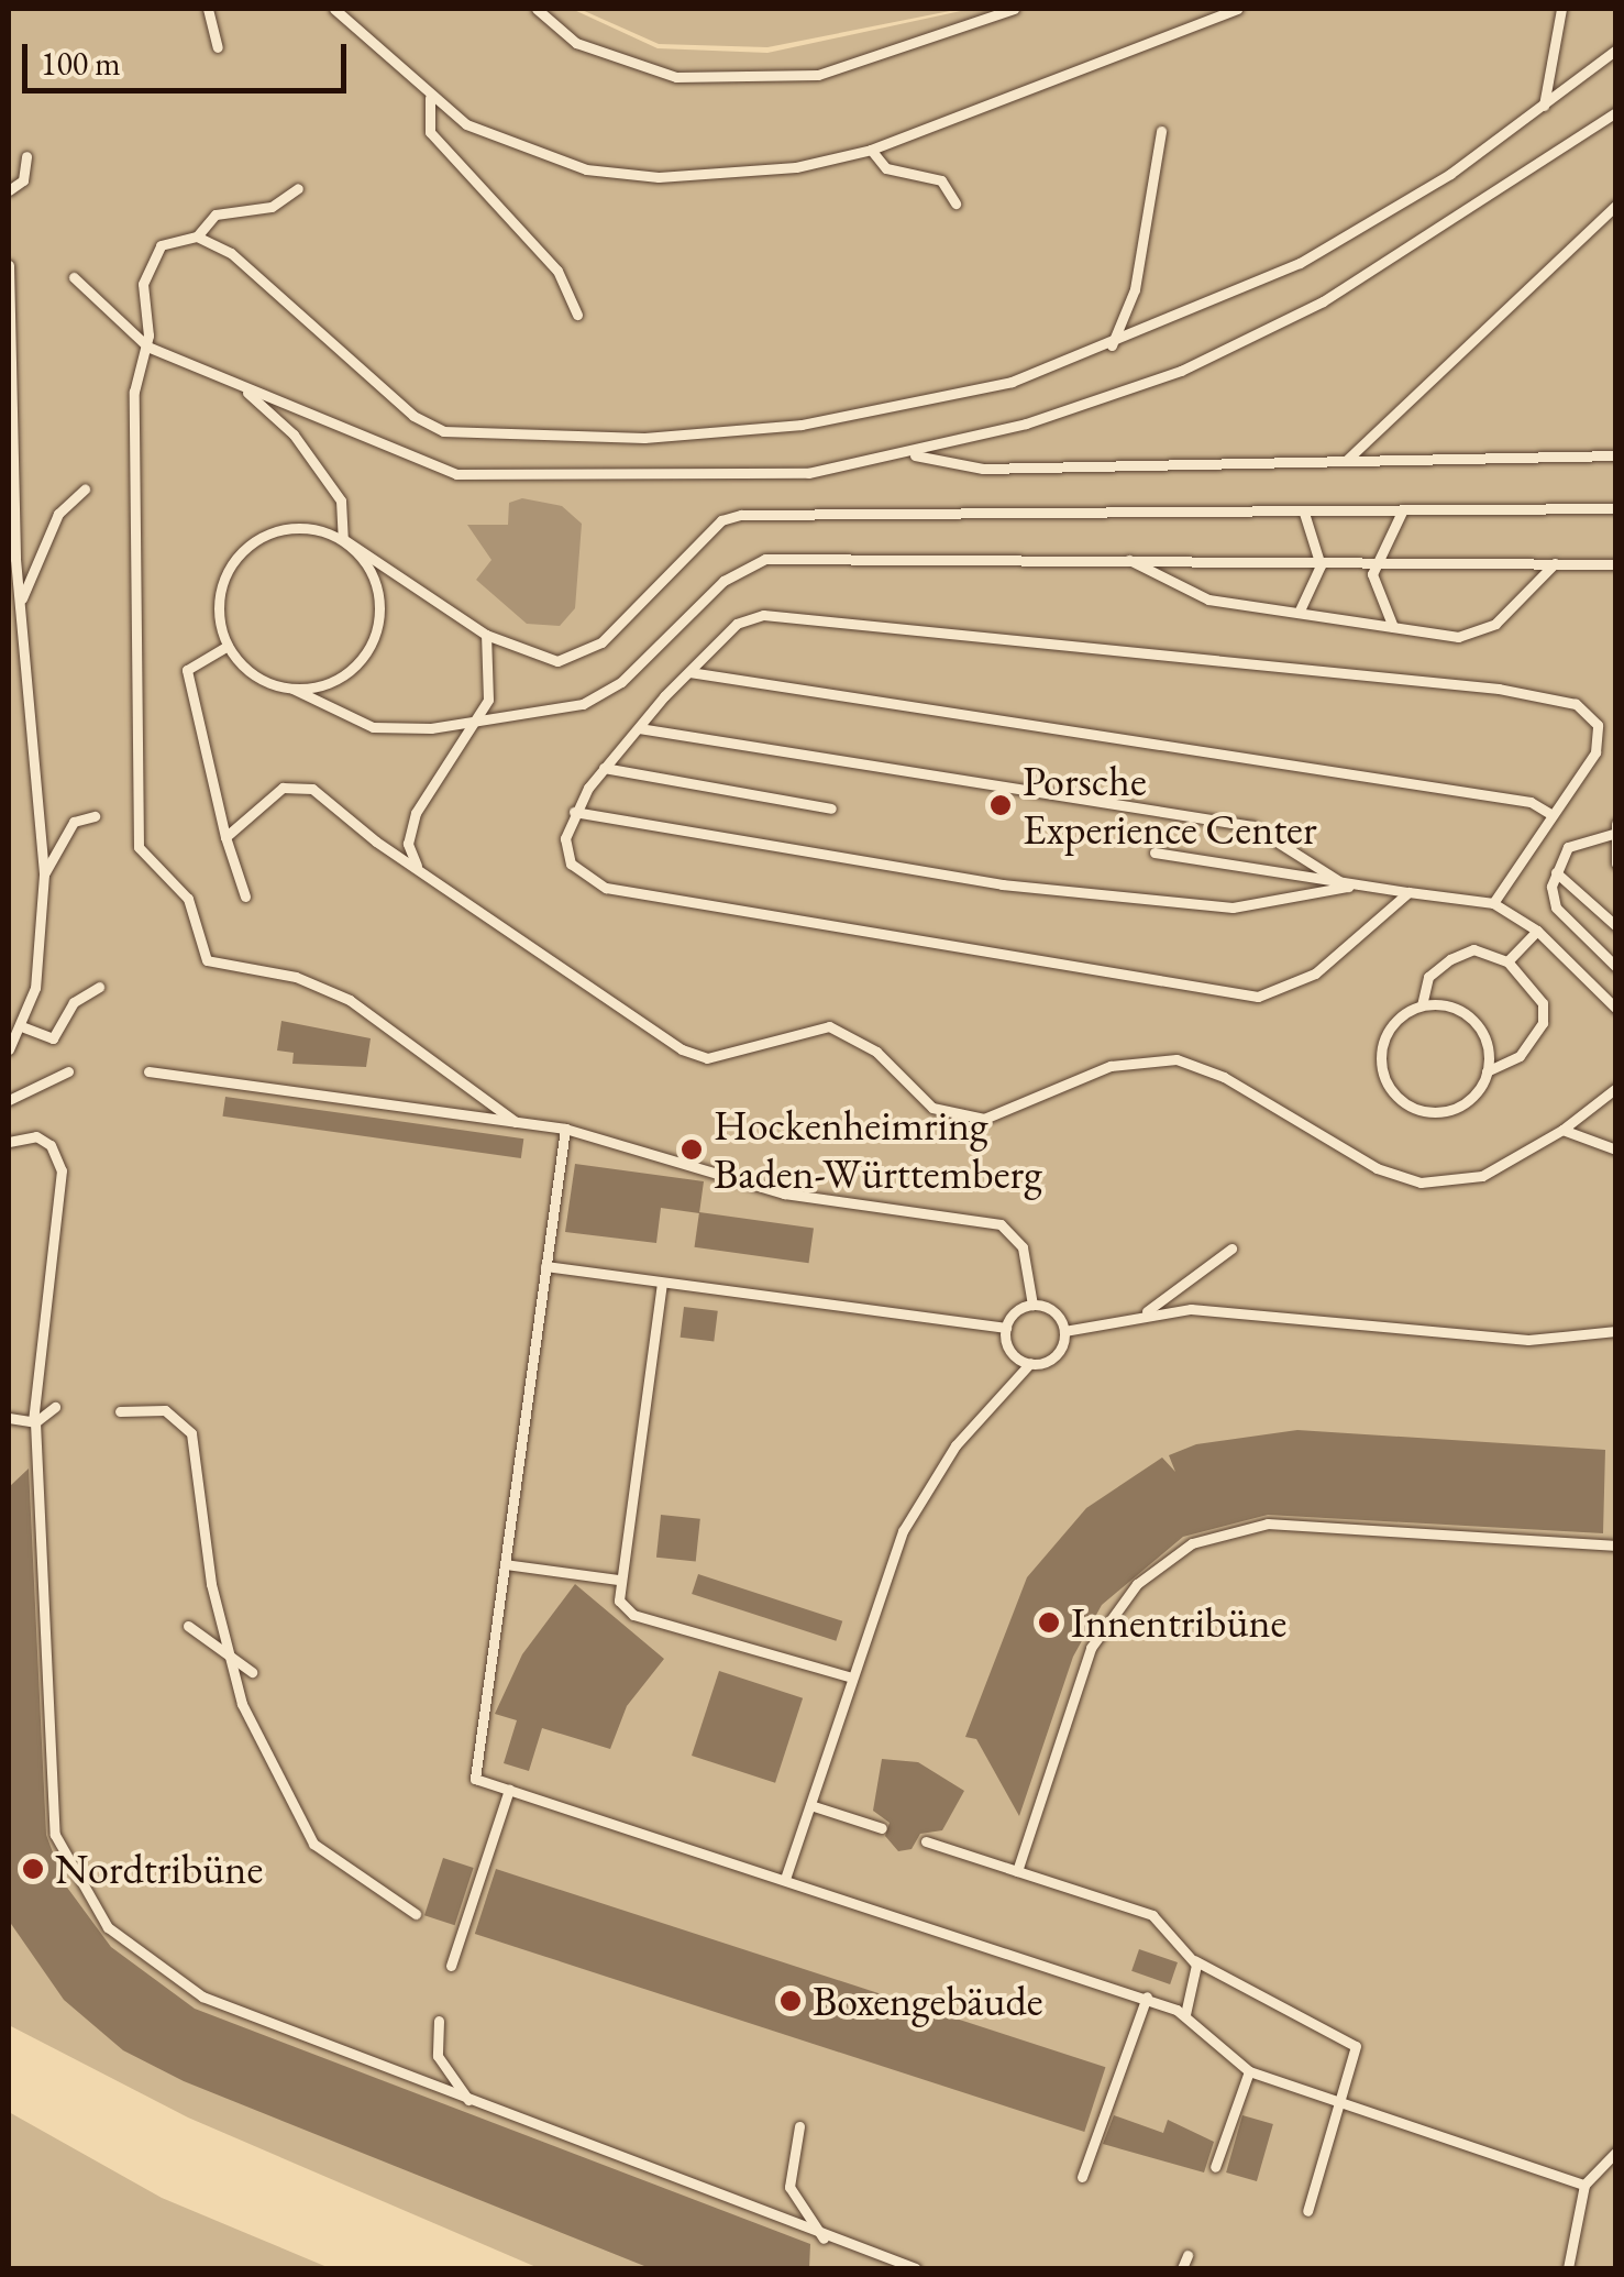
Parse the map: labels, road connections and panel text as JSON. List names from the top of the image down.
{
  "places": [
    "Porsche Experience Center",
    "Hockenheimring Baden-Württemberg",
    "Innentribüne",
    "Nordtribüne",
    "Boxengebäude"
  ],
  "scale_bar": "100 m"
}
